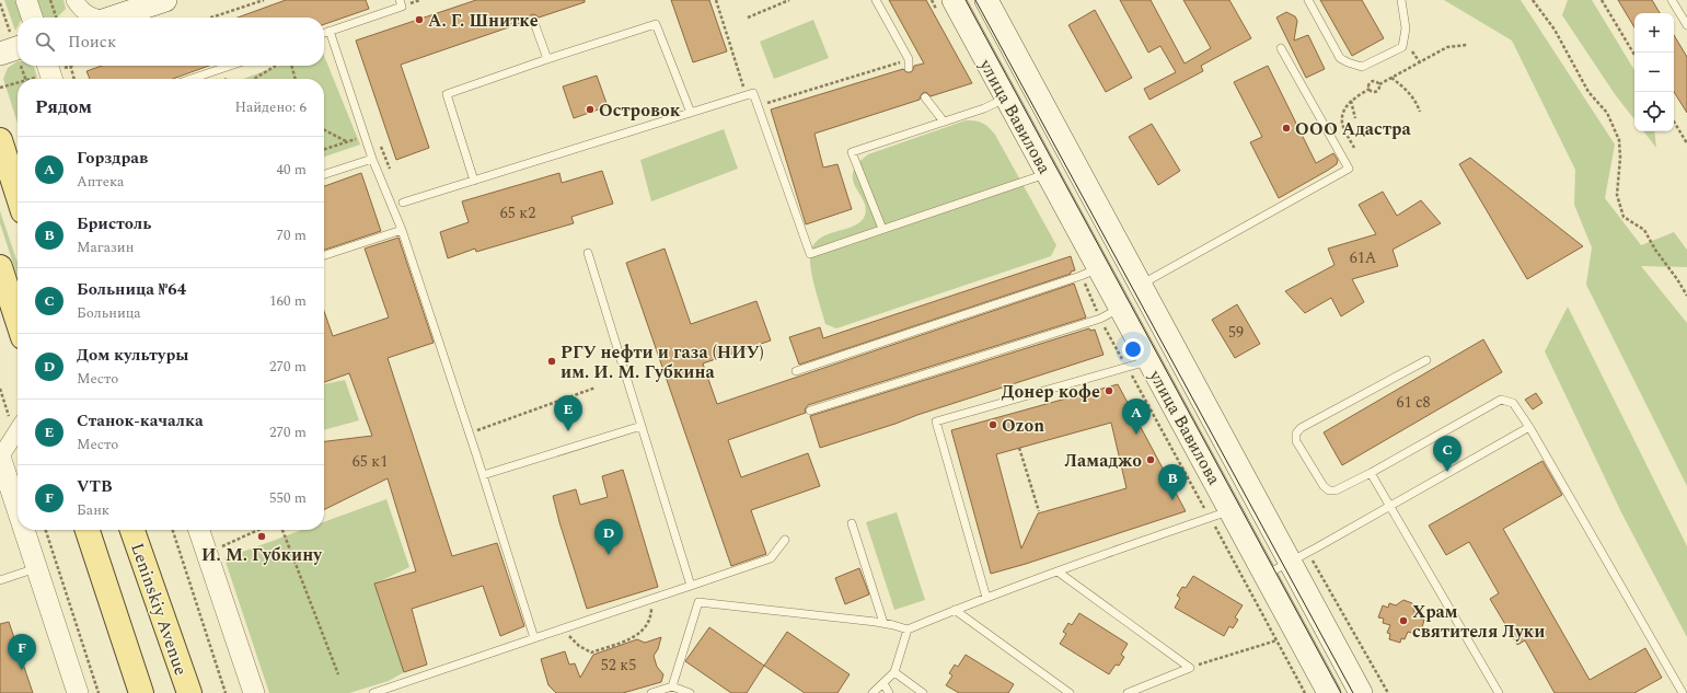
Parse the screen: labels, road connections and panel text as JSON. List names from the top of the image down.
{
  "streets": {
    "main road": ["улица Вавилова", "Leninskiy Avenue"]
  },
  "places": [
    "А. Г. Шнитке",
    "Островок",
    "ООО Адастра",
    "РГУ нефти и газа (НИУ) им. И. М. Губкина",
    "Донер кофе",
    "Ozon",
    "Ламаджо",
    "И. М. Губкину",
    "Храм святителя Луки"
  ],
  "house_numbers": [
    "65 к2",
    "61А",
    "59",
    "61 с8",
    "65 к1",
    "52 к5"
  ],
  "page": {
    "map_buttons": ["+", "−"],
    "search": "Поиск",
    "heading": ["Рядом", "Найдено: 6"],
    "list": [
      {
        "mark": "A",
        "name": "Горздрав",
        "note": "Аптека",
        "value": "40 m"
      },
      {
        "mark": "B",
        "name": "Бристоль",
        "note": "Магазин",
        "value": "70 m"
      },
      {
        "mark": "C",
        "name": "Больница №64",
        "note": "Больница",
        "value": "160 m"
      },
      {
        "mark": "D",
        "name": "Дом культуры",
        "note": "Место",
        "value": "270 m"
      },
      {
        "mark": "E",
        "name": "Cтанок-качалка",
        "note": "Место",
        "value": "270 m"
      },
      {
        "mark": "F",
        "name": "VTB",
        "note": "Банк",
        "value": "550 m"
      }
    ],
    "pins": [
      "E",
      "A",
      "C",
      "B",
      "D",
      "F"
    ]
  }
}
